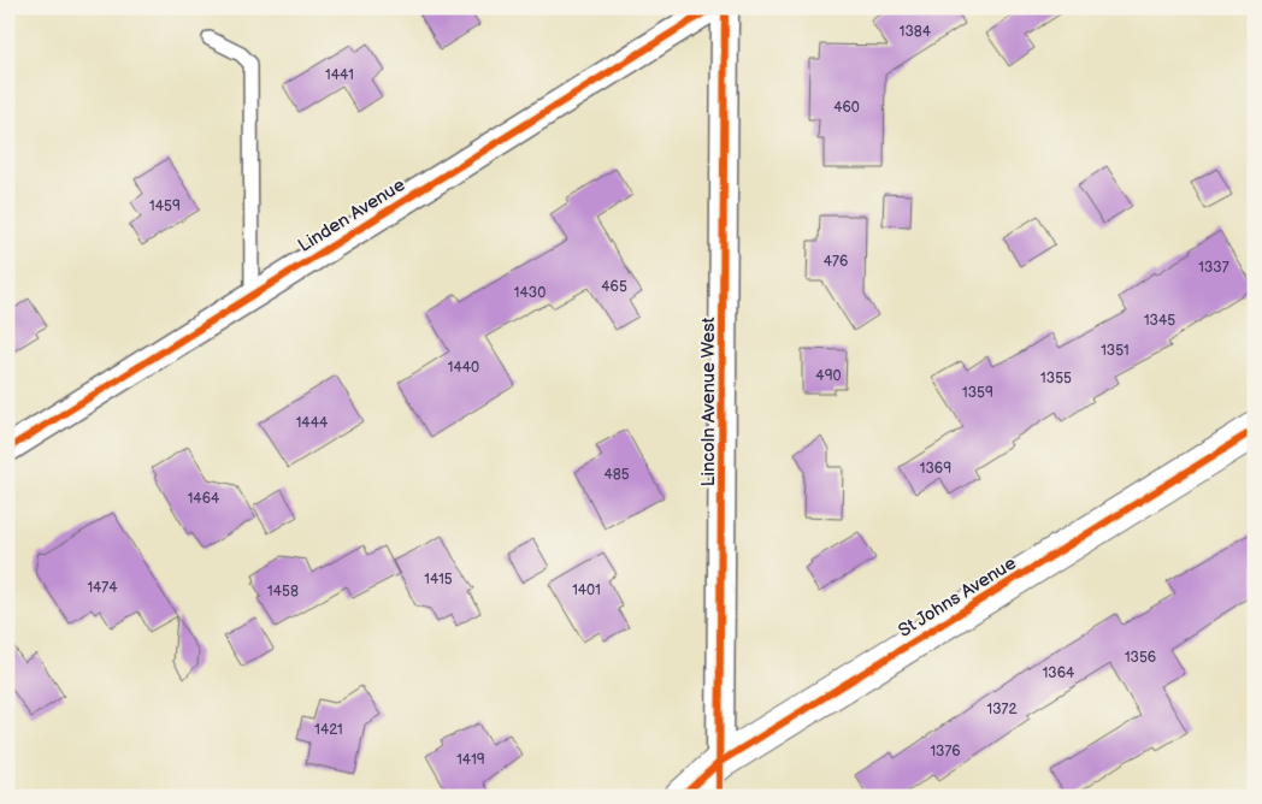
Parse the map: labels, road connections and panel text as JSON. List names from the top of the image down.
{
  "streets": {
    "street": ["Linden Avenue", "Lincoln Avenue West", "St Johns Avenue"]
  },
  "crossings": [
    ["Lincoln Avenue West", "St Johns Avenue"]
  ],
  "house_numbers": [
    "1384",
    "1441",
    "460",
    "1459",
    "476",
    "1337",
    "465",
    "1430",
    "1345",
    "1351",
    "1440",
    "490",
    "1355",
    "1359",
    "1444",
    "1369",
    "485",
    "1464",
    "1415",
    "1474",
    "1401",
    "1458",
    "1356",
    "1364",
    "1372",
    "1421",
    "1376",
    "1419"
  ]
}
